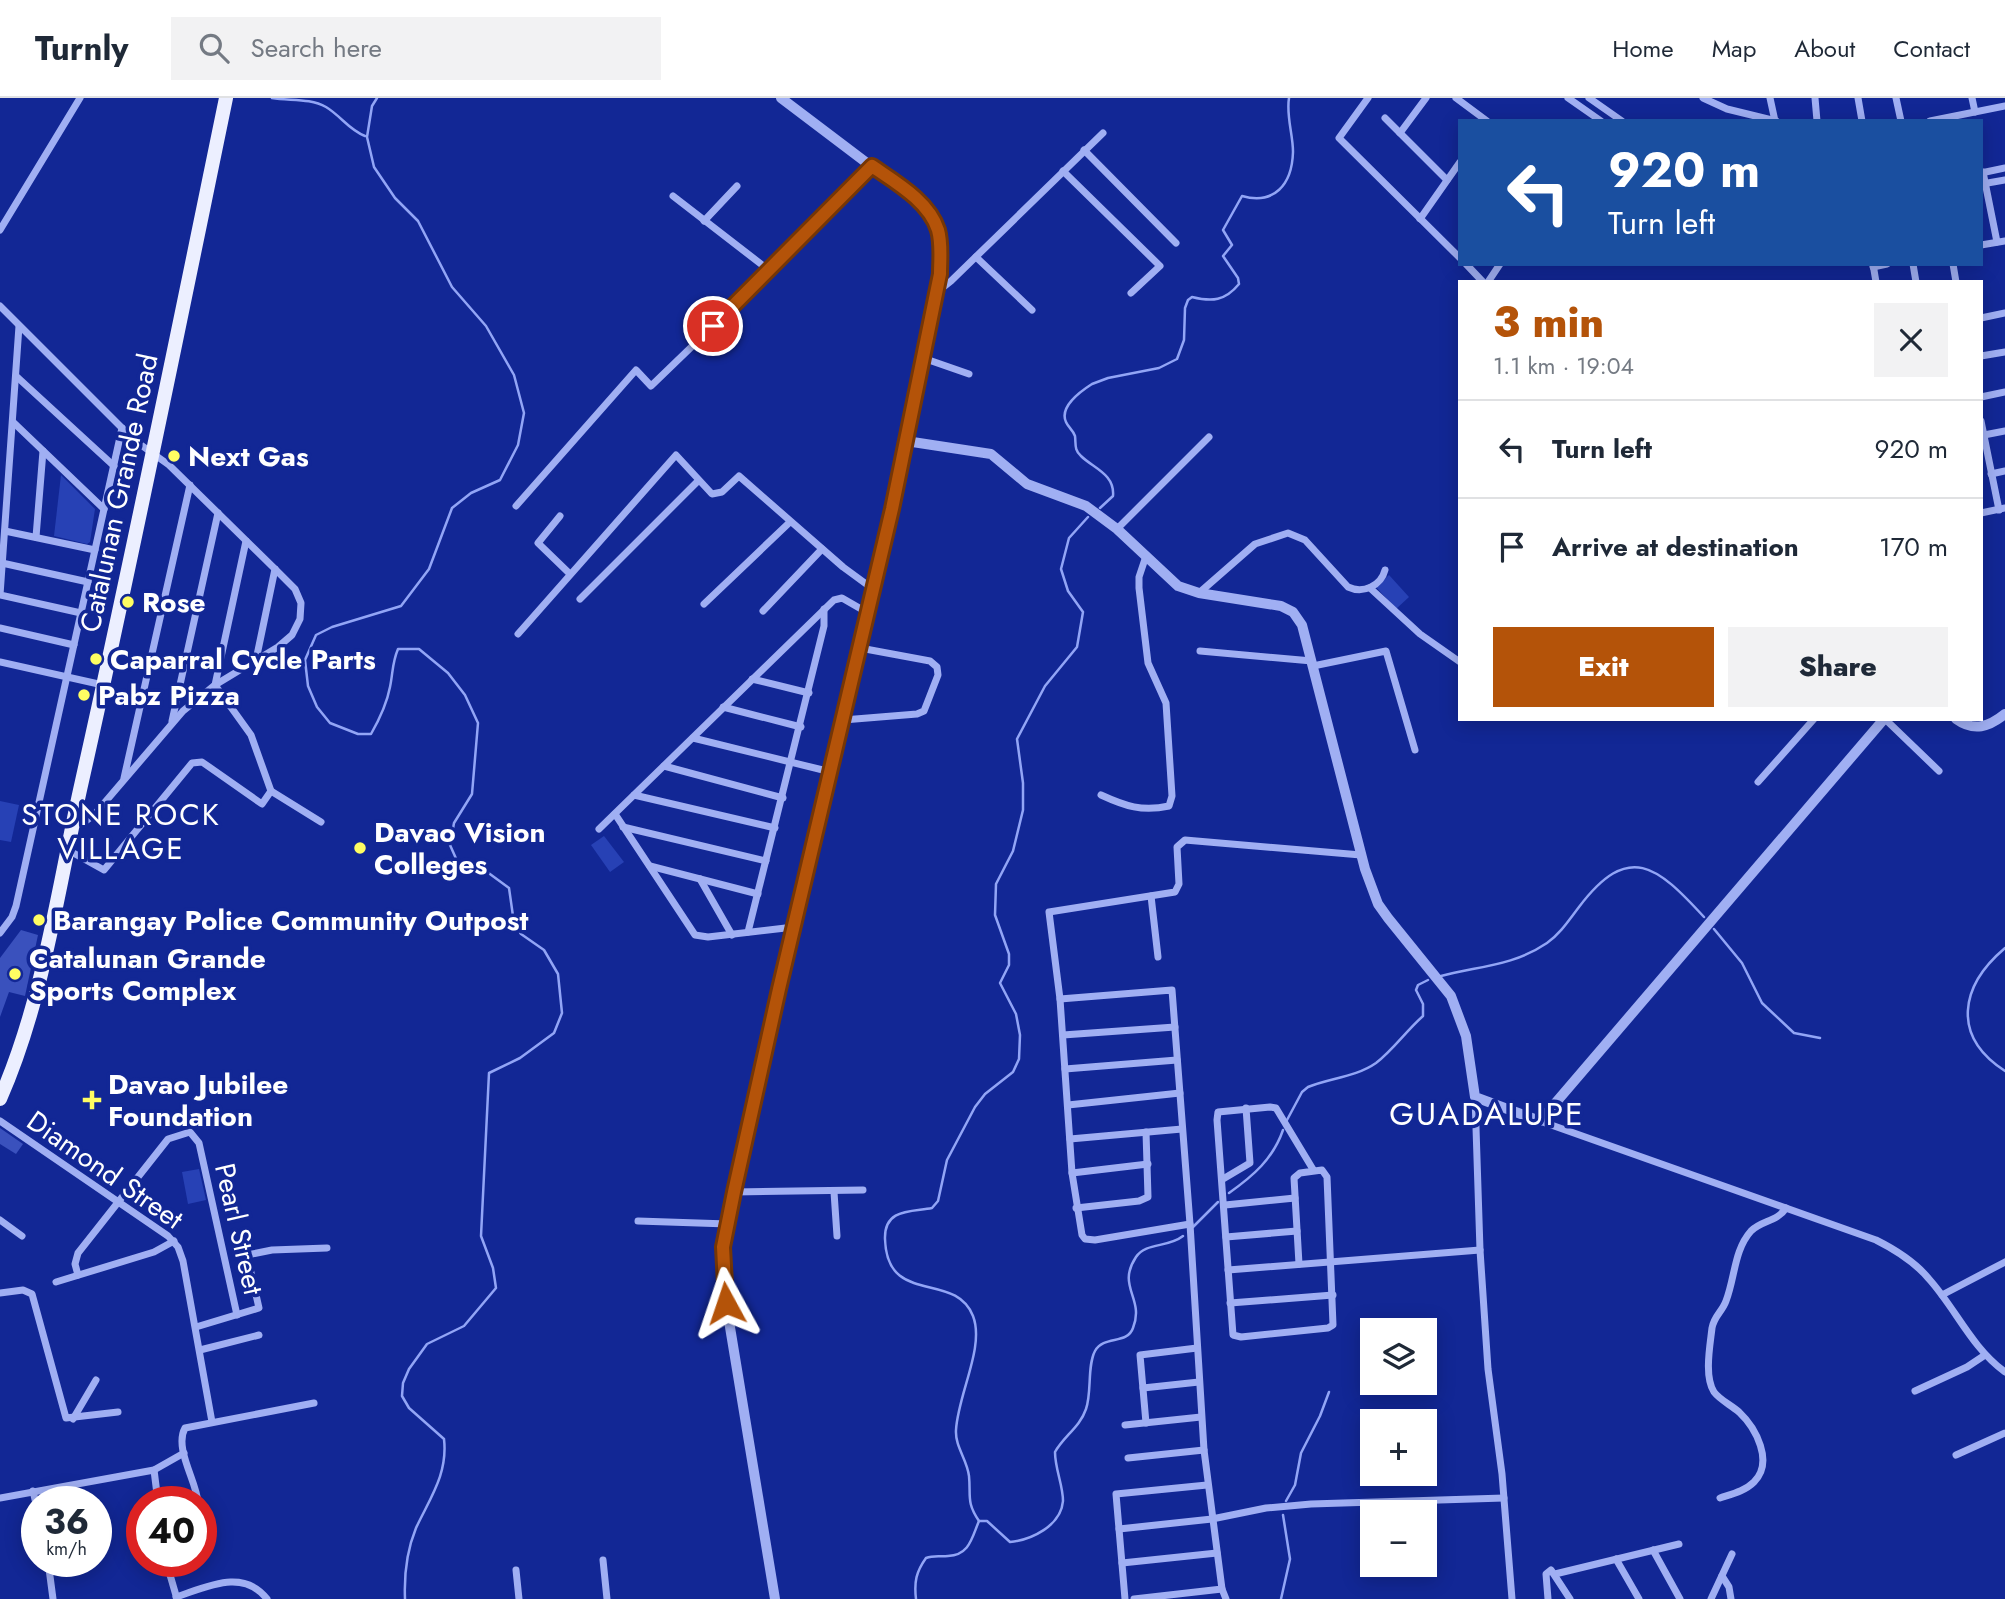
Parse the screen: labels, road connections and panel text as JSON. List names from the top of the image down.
{
  "streets": {
    "main road": ["Catalunan Grande Road"],
    "street": ["Diamond Street", "Pearl Street"]
  },
  "crossings": [
    ["Diamond Street", "Pearl Street"]
  ],
  "districts": ["STONE ROCK VILLAGE", "GUADALUPE"],
  "places": {
    "other": [
      "Next Gas",
      "Rose",
      "Caparral Cycle Parts",
      "Pabz Pizza",
      "Davao Vision Colleges",
      "Barangay Police Community Outpost",
      "Catalunan Grande Sports Complex"
    ],
    "health": ["Davao Jubilee Foundation"]
  },
  "page": {
    "header": "Turnly",
    "search": "Search here",
    "nav": [
      "Home",
      "Map",
      "About",
      "Contact"
    ],
    "turn": ["920 m", "Turn left"],
    "heading": ["3 min", "1.1 km · 19:04"],
    "list": [
      {
        "name": "Turn left",
        "value": "920 m"
      },
      {
        "name": "Arrive at destination",
        "value": "170 m"
      }
    ],
    "buttons": ["Exit", "Share"],
    "map_buttons": ["+", "−"],
    "speed": "36 km/h",
    "limit": "40"
  }
}
